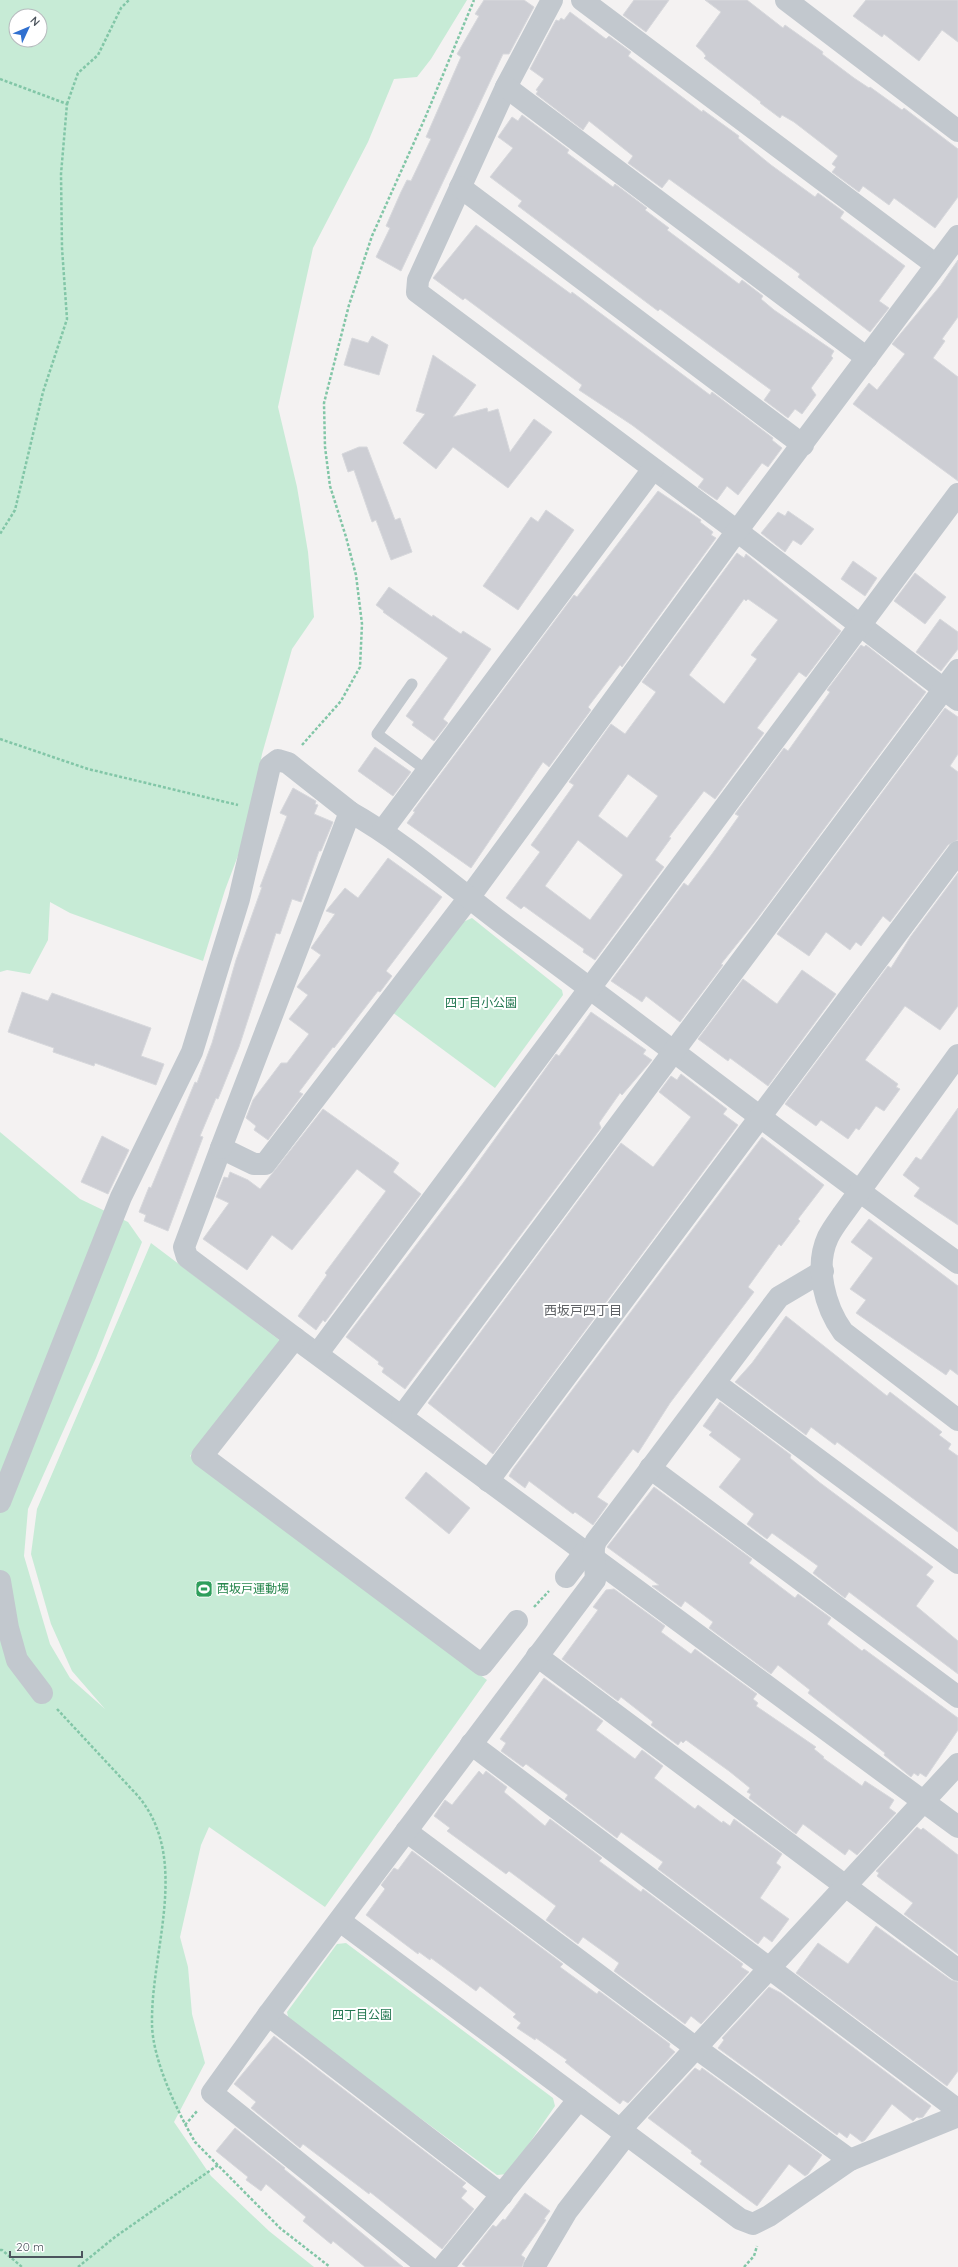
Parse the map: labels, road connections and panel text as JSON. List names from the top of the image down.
{
  "districts": ["西坂戸四丁目"],
  "parks": ["四丁目小公園", "四丁目公園"],
  "places": {
    "sports": ["西坂戸運動場"]
  },
  "scale_bar": "20 m",
  "north": "top right"
}
